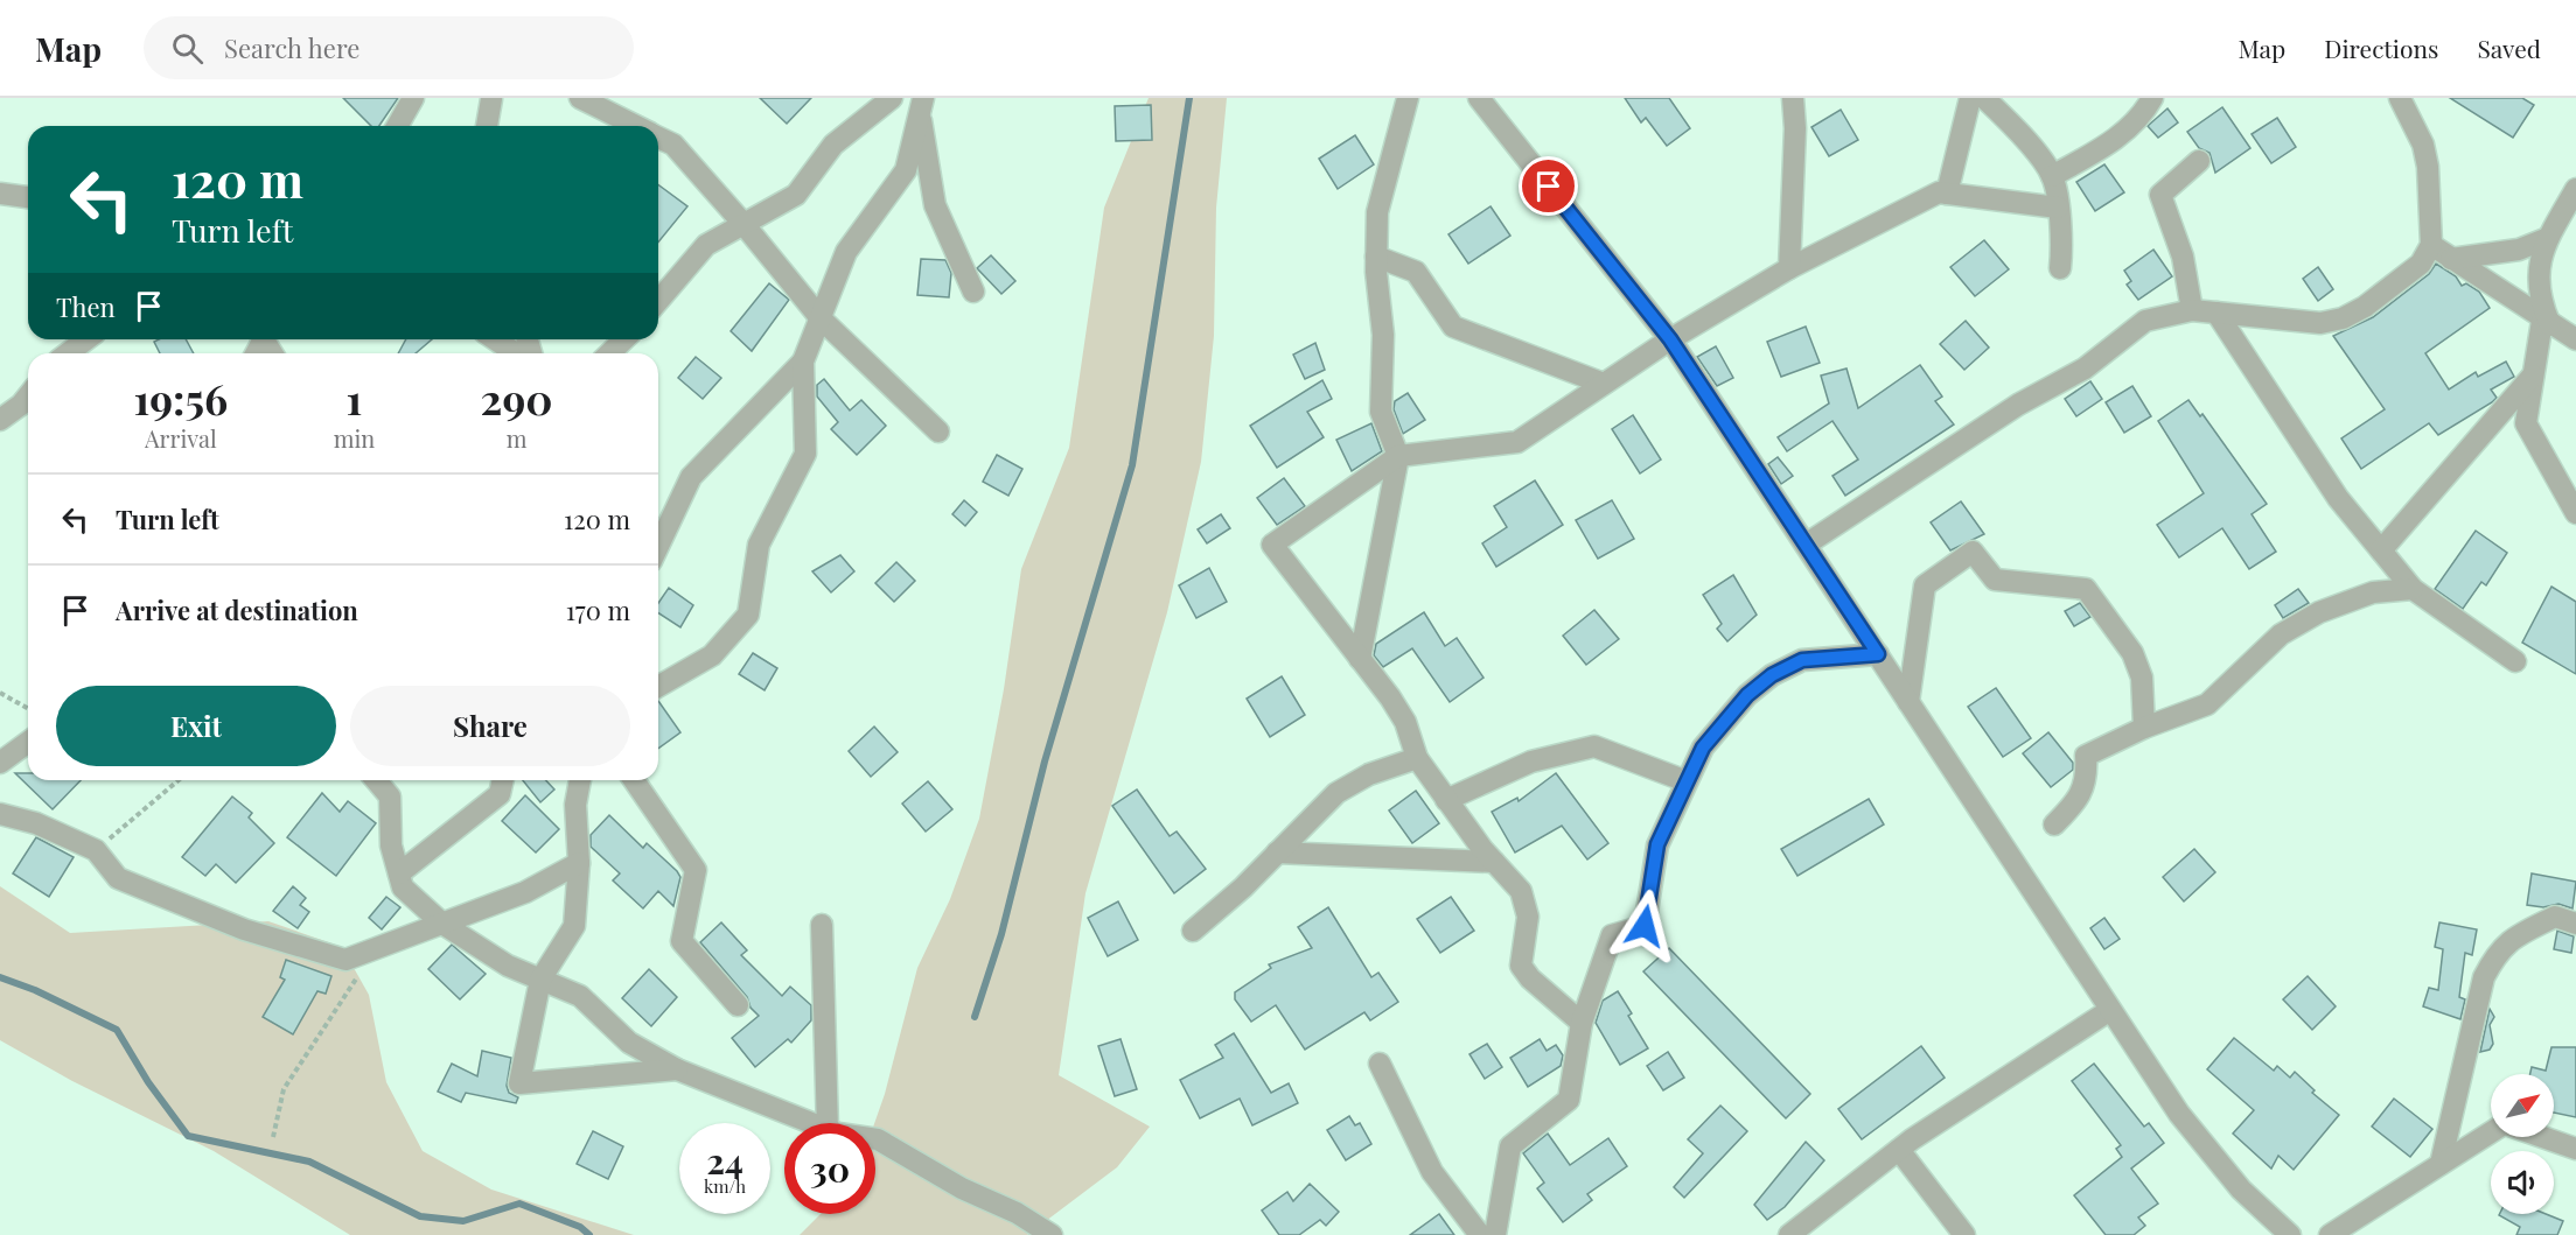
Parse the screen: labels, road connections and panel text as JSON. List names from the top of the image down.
{
  "north": "top right",
  "page": {
    "header": "Map",
    "search": "Search here",
    "nav": ["Map", "Directions", "Saved"],
    "turn": ["120 m", "Turn left"],
    "then": "Then",
    "eta": [
      "19:56",
      "Arrival",
      "1",
      "min",
      "290",
      "m"
    ],
    "list": [
      {
        "name": "Turn left",
        "value": "120 m"
      },
      {
        "name": "Arrive at destination",
        "value": "170 m"
      }
    ],
    "buttons": ["Exit", "Share"],
    "speed": "24 km/h",
    "limit": "30"
  }
}
